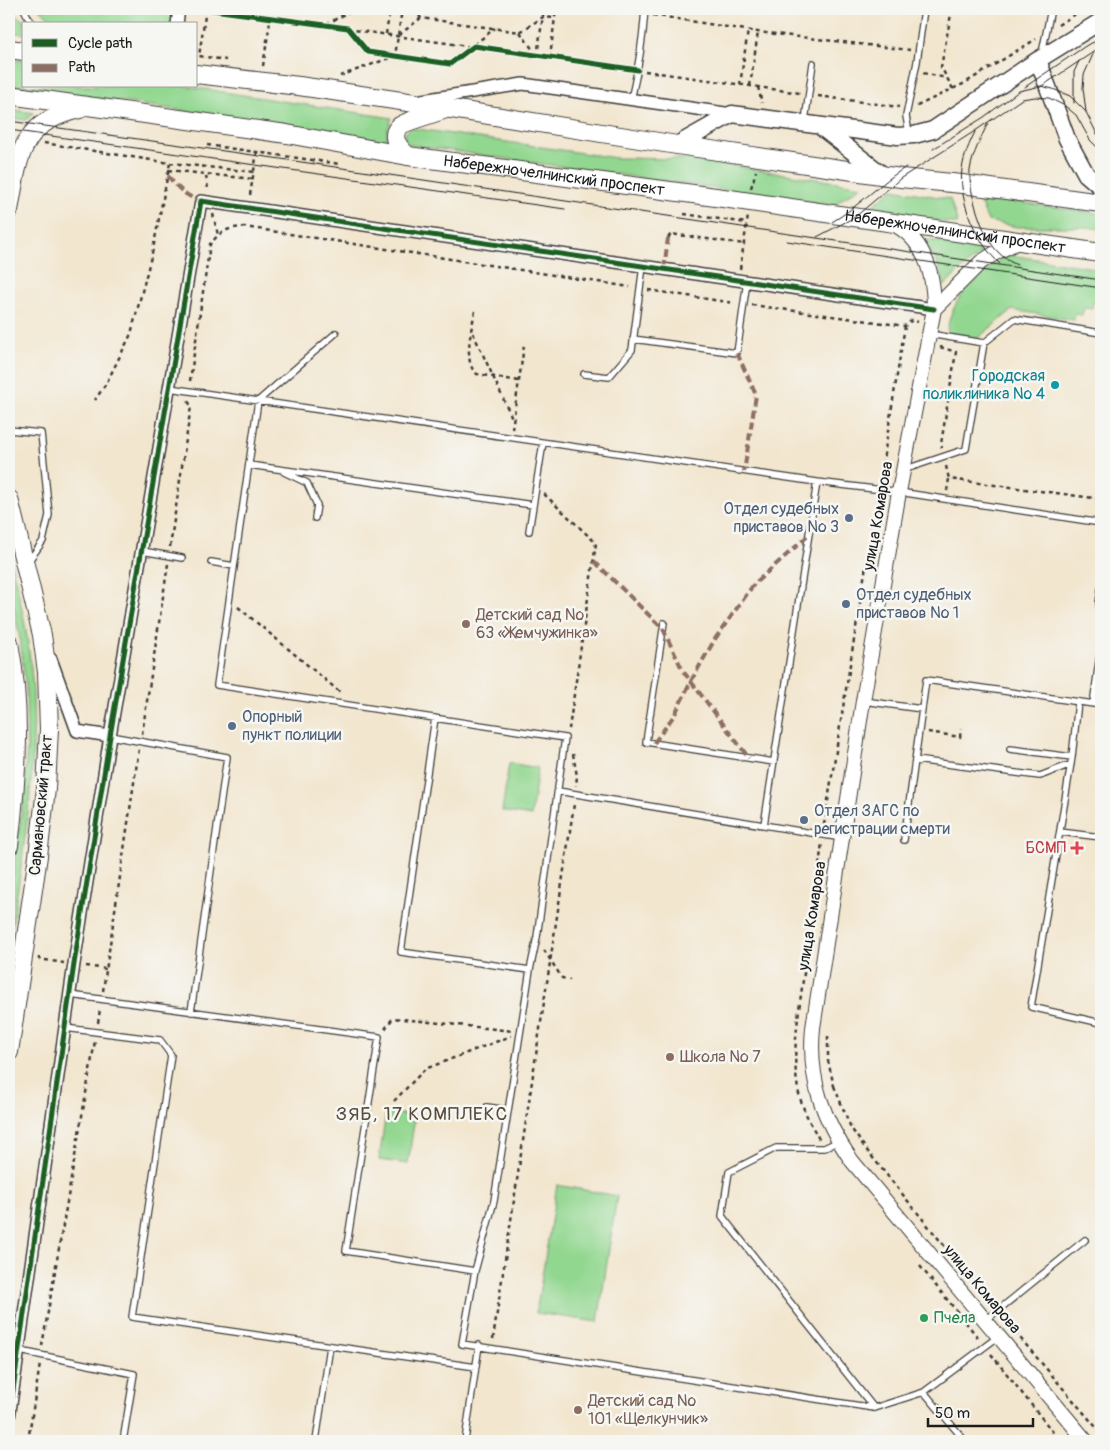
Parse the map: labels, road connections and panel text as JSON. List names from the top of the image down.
{
  "streets": {
    "main road": ["Набережночелнинский проспект", "Сармановский тракт"],
    "street": ["улица Комарова"]
  },
  "crossings": [
    ["Набережночелнинский проспект", "улица Комарова"]
  ],
  "districts": ["ЗЯБ, 17 КОМПЛЕКС"],
  "places": {
    "other": [
      "Городская поликлиника № 4",
      "Отдел судебных приставов № 3",
      "Отдел судебных приставов № 1",
      "Детский сад № 63 «Жемчужинка»",
      "Опорный пункт полиции",
      "Отдел ЗАГС по регистрации смерти",
      "Школа № 7",
      "Пчела",
      "Детский сад № 101 «Щелкунчик»"
    ],
    "health": ["БСМП"]
  },
  "legend": ["Cycle path", "Path"],
  "scale_bar": "50 m"
}
